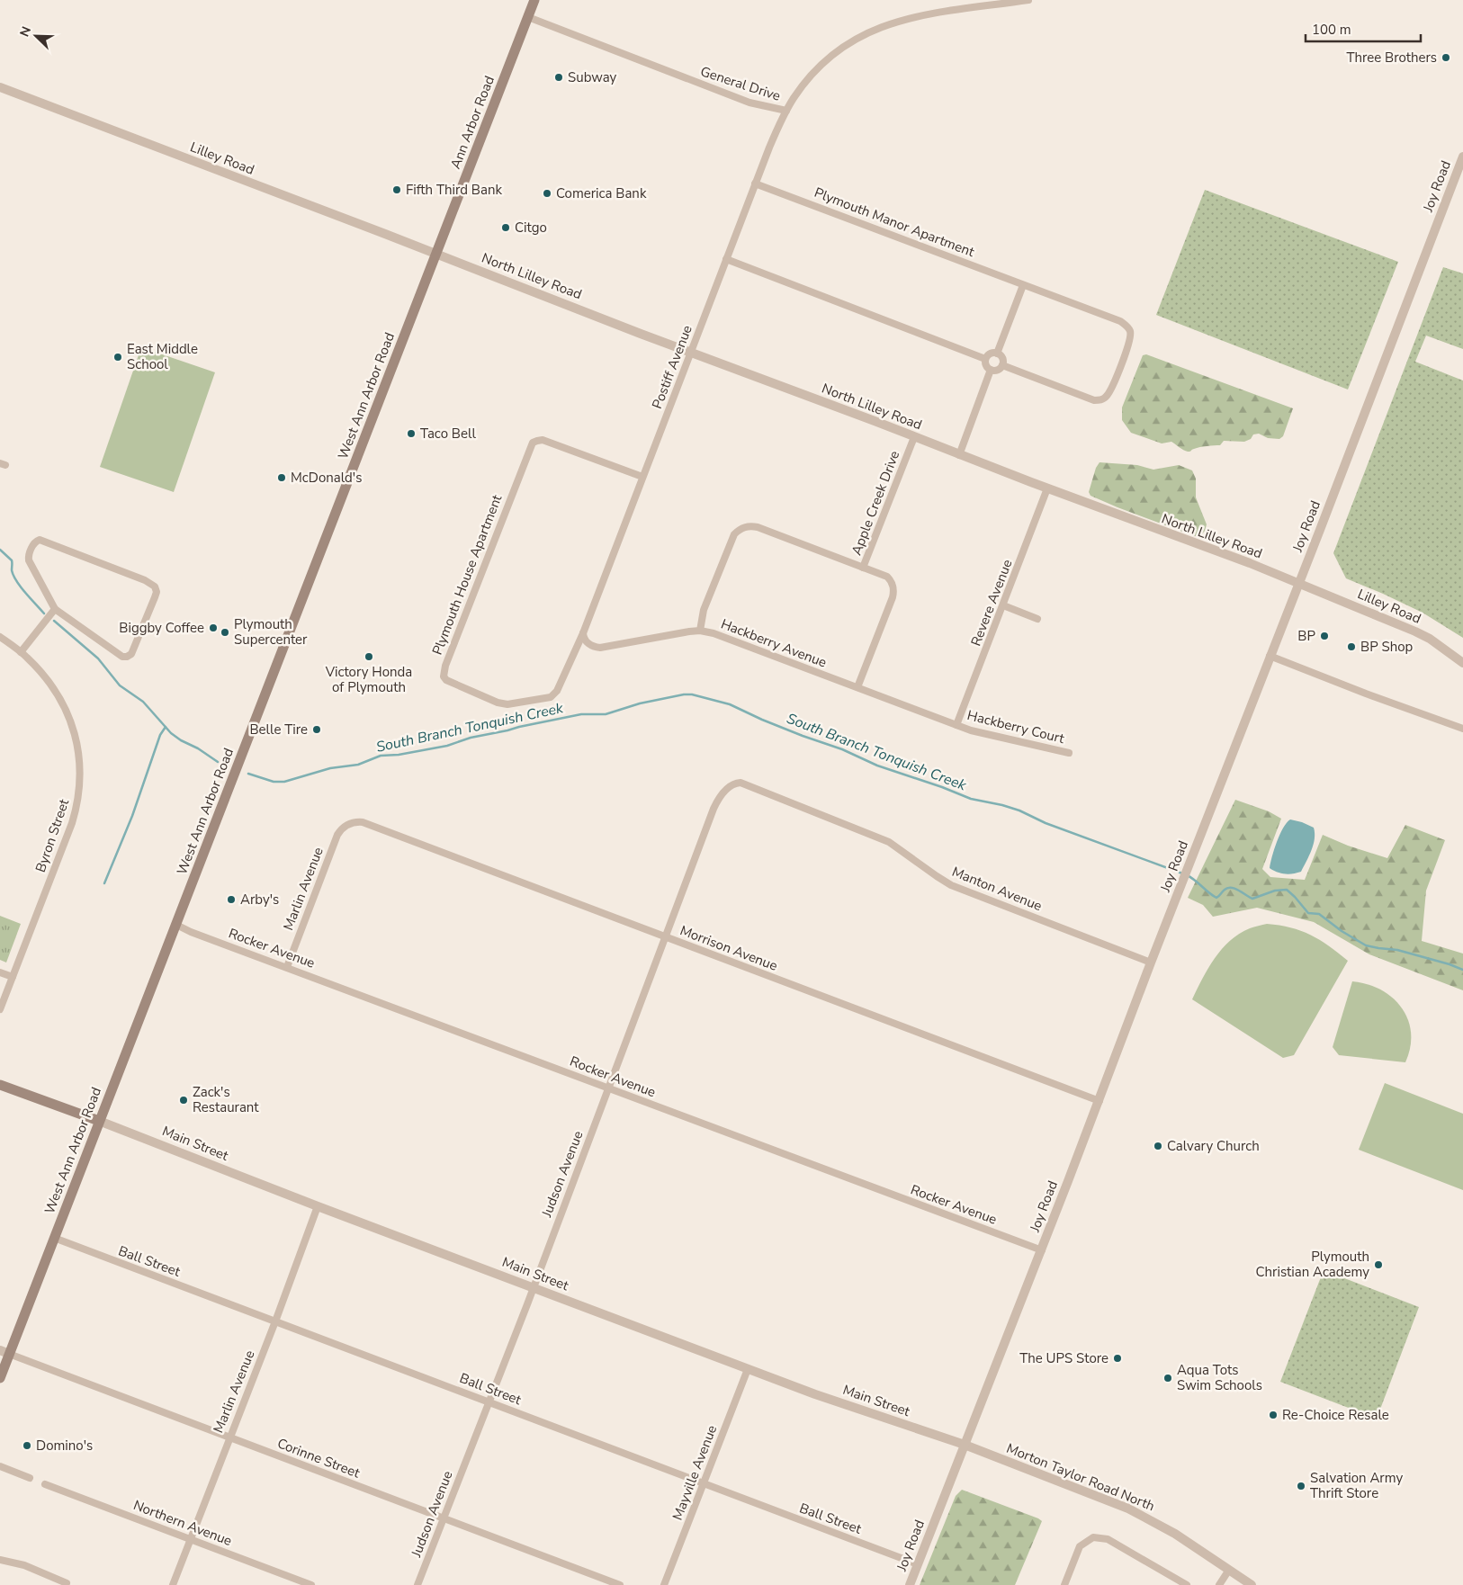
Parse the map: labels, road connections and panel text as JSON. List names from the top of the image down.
{
  "streets": {
    "main road": ["Ann Arbor Road", "West Ann Arbor Road"],
    "street": [
      "General Drive",
      "Lilley Road",
      "Joy Road",
      "Plymouth Manor Apartment",
      "North Lilley Road",
      "Postiff Avenue",
      "Apple Creek Drive",
      "Plymouth House Apartment",
      "Revere Avenue",
      "Hackberry Avenue",
      "Hackberry Court",
      "Byron Street",
      "Marlin Avenue",
      "Manton Avenue",
      "Rocker Avenue",
      "Morrison Avenue",
      "Main Street",
      "Judson Avenue",
      "Ball Street",
      "Corinne Street",
      "Mayville Avenue",
      "Morton Taylor Road North",
      "Northern Avenue"
    ]
  },
  "crossings": [
    ["General Drive", "Ann Arbor Road"],
    ["General Drive", "Postiff Avenue"],
    ["Ann Arbor Road", "Lilley Road"],
    ["Ann Arbor Road", "North Lilley Road"],
    ["Ann Arbor Road", "West Ann Arbor Road"],
    ["Lilley Road", "Joy Road"],
    ["Lilley Road", "North Lilley Road"],
    ["Lilley Road", "West Ann Arbor Road"],
    ["Joy Road", "North Lilley Road"],
    ["Joy Road", "Manton Avenue"],
    ["Joy Road", "Rocker Avenue"],
    ["Joy Road", "Morrison Avenue"],
    ["Joy Road", "Main Street"],
    ["Joy Road", "Ball Street"],
    ["Joy Road", "Morton Taylor Road North"],
    ["Plymouth Manor Apartment", "Postiff Avenue"],
    ["North Lilley Road", "Postiff Avenue"],
    ["North Lilley Road", "West Ann Arbor Road"],
    ["North Lilley Road", "Apple Creek Drive"],
    ["North Lilley Road", "Revere Avenue"],
    ["Postiff Avenue", "Plymouth House Apartment"],
    ["Postiff Avenue", "Hackberry Avenue"],
    ["West Ann Arbor Road", "Rocker Avenue"],
    ["West Ann Arbor Road", "Main Street"],
    ["West Ann Arbor Road", "Ball Street"],
    ["West Ann Arbor Road", "Corinne Street"],
    ["Apple Creek Drive", "Hackberry Avenue"],
    ["Plymouth House Apartment", "Hackberry Avenue"],
    ["Revere Avenue", "Hackberry Avenue"],
    ["Revere Avenue", "Hackberry Court"],
    ["Hackberry Avenue", "Hackberry Court"],
    ["Marlin Avenue", "Rocker Avenue"],
    ["Marlin Avenue", "Morrison Avenue"],
    ["Marlin Avenue", "Main Street"],
    ["Marlin Avenue", "Ball Street"],
    ["Marlin Avenue", "Corinne Street"],
    ["Marlin Avenue", "Northern Avenue"],
    ["Manton Avenue", "Judson Avenue"],
    ["Rocker Avenue", "Judson Avenue"],
    ["Morrison Avenue", "Judson Avenue"],
    ["Main Street", "Judson Avenue"],
    ["Main Street", "Mayville Avenue"],
    ["Main Street", "Morton Taylor Road North"],
    ["Judson Avenue", "Ball Street"],
    ["Judson Avenue", "Corinne Street"],
    ["Ball Street", "Mayville Avenue"]
  ],
  "water": ["South Branch Tonquish Creek"],
  "places": [
    "Three Brothers",
    "Subway",
    "Fifth Third Bank",
    "Comerica Bank",
    "Citgo",
    "East Middle School",
    "Taco Bell",
    "McDonald's",
    "Biggby Coffee",
    "Plymouth Supercenter",
    "BP",
    "BP Shop",
    "Victory Honda of Plymouth",
    "Belle Tire",
    "Arby's",
    "Zack's Restaurant",
    "Calvary Church",
    "Plymouth Christian Academy",
    "The UPS Store",
    "Aqua Tots Swim Schools",
    "Re-Choice Resale",
    "Domino's",
    "Salvation Army Thrift Store"
  ],
  "scale_bar": "100 m",
  "north": "top left"
}
